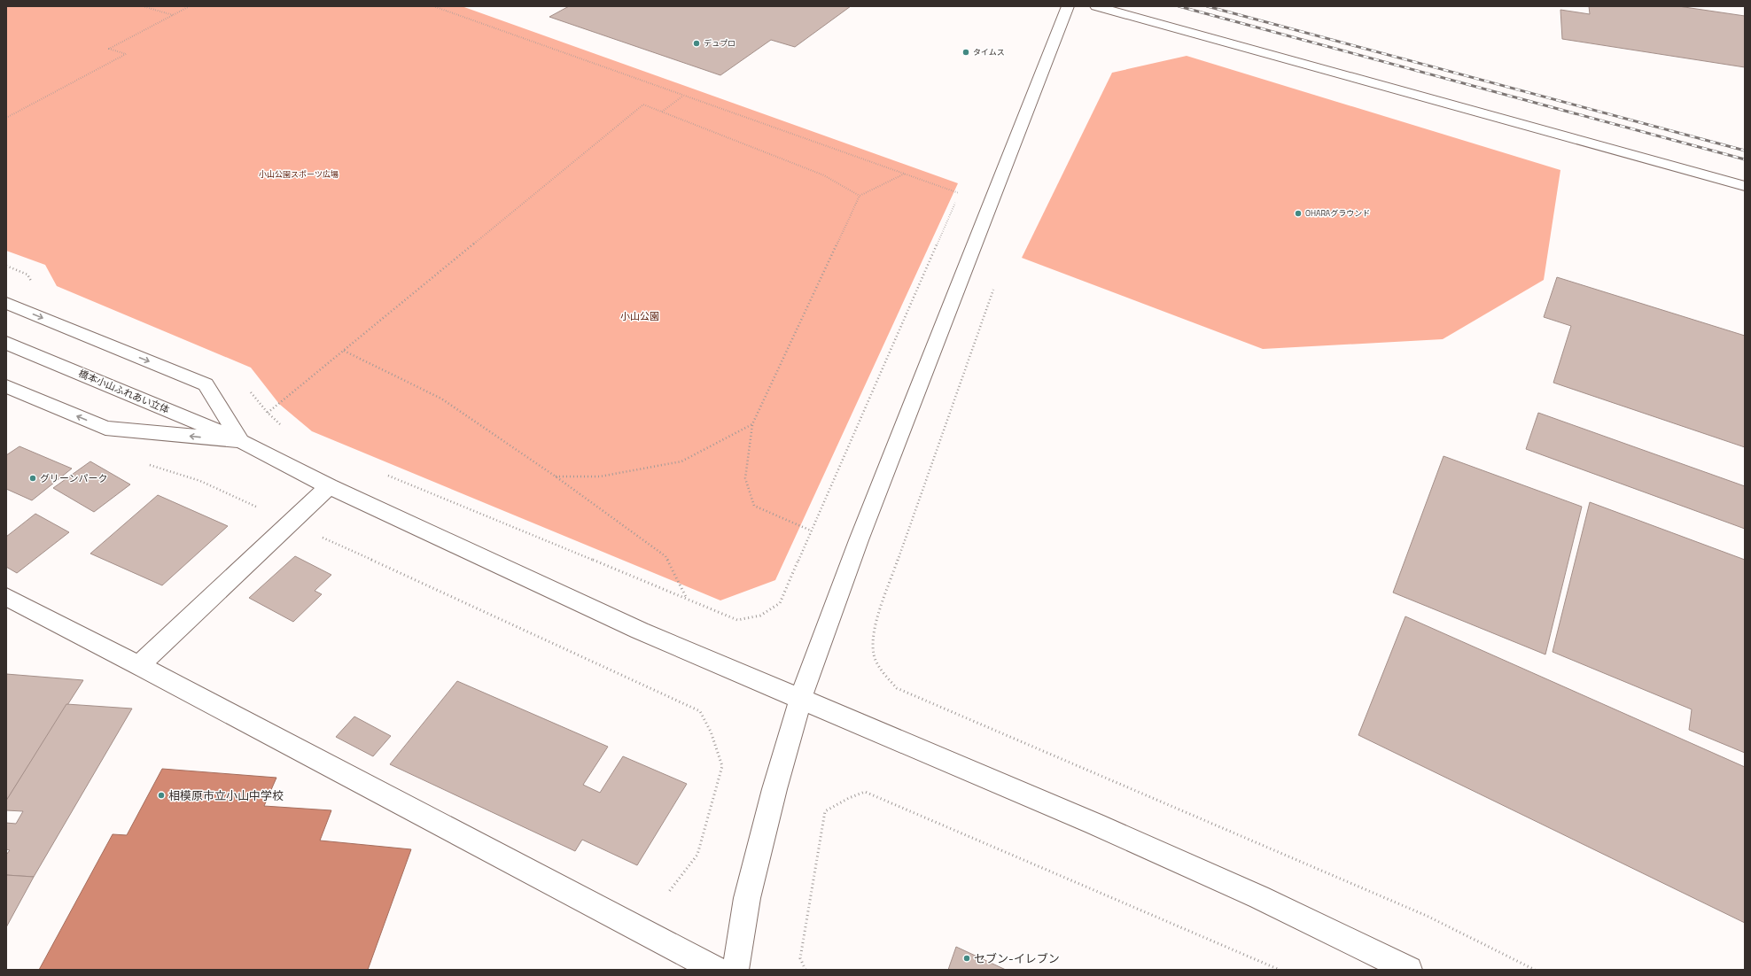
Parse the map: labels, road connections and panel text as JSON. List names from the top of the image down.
{
  "streets": {
    "street": ["橋本小山ふれあい立体"]
  },
  "parks": ["小山公園スポーツ広場", "小山公園"],
  "places": [
    "デュプロ",
    "タイムス",
    "OHARAグラウンド",
    "グリーンパーク",
    "相模原市立小山中学校",
    "セブン-イレブン"
  ]
}
